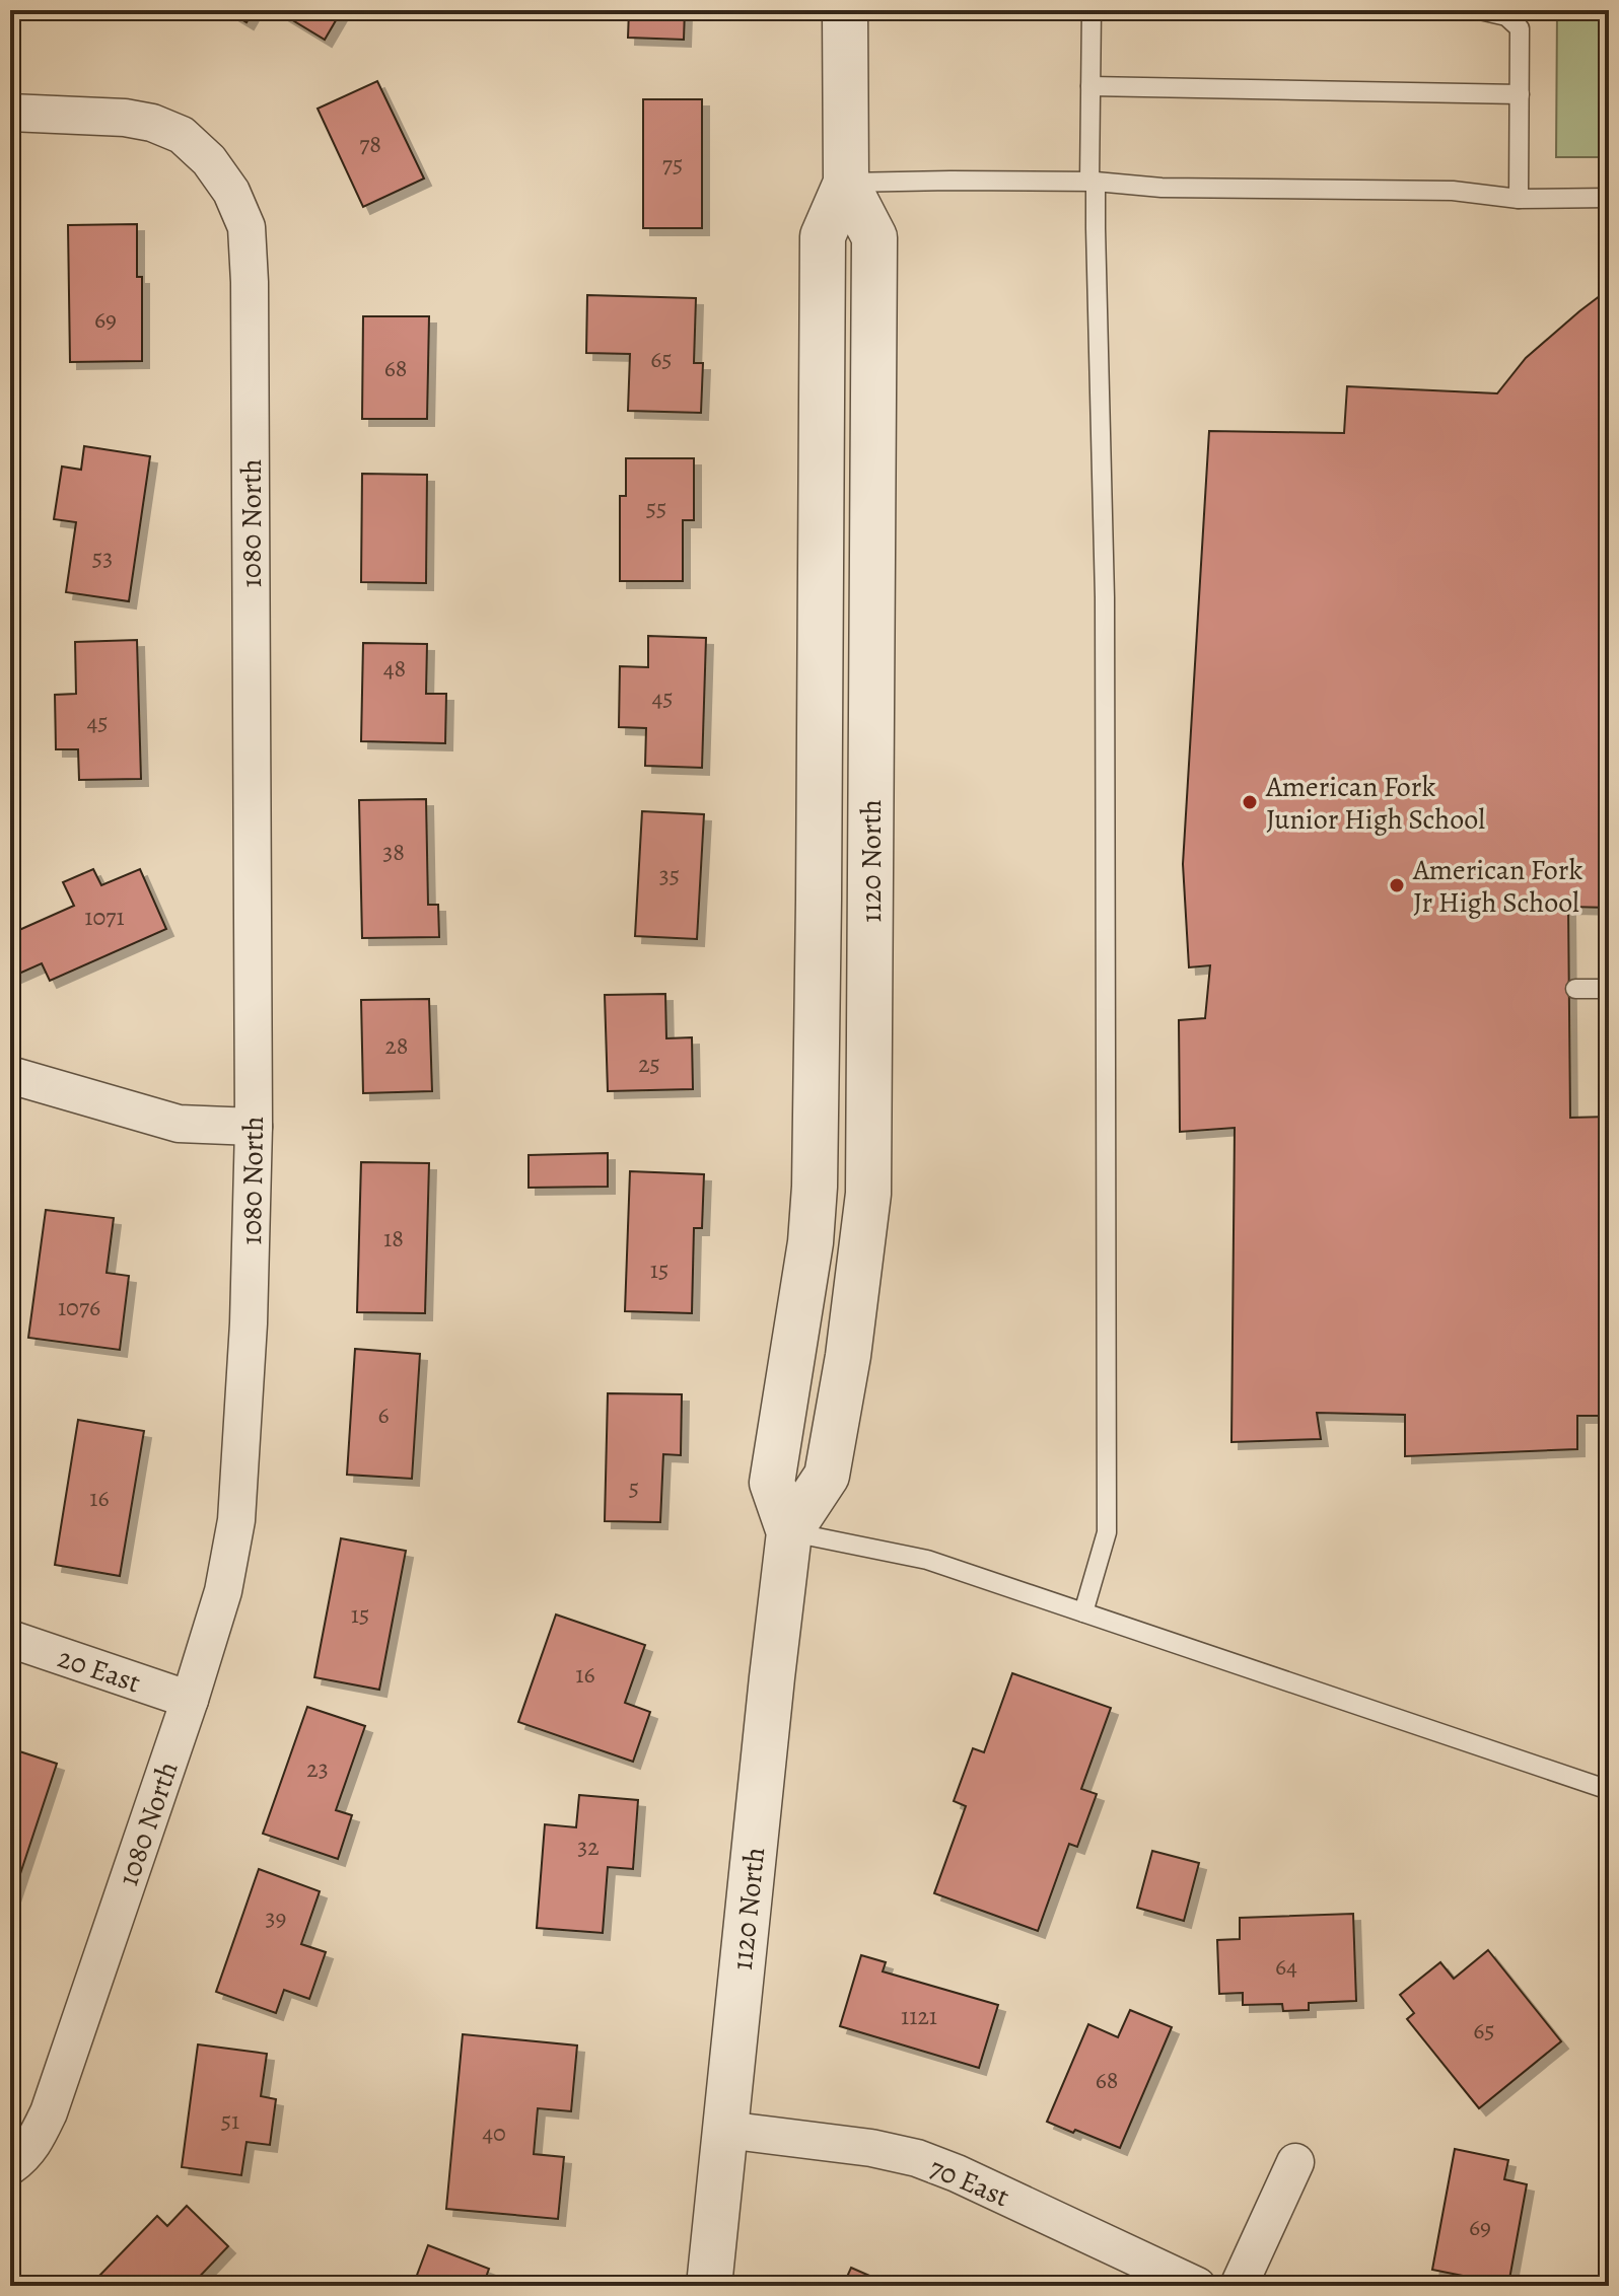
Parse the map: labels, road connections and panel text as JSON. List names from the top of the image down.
{
  "streets": {
    "street": [
      "1080 North",
      "1120 North",
      "20 East",
      "70 East"
    ]
  },
  "crossings": [
    ["1080 North", "20 East"],
    ["1120 North", "70 East"]
  ],
  "places": ["American Fork Junior High School", "American Fork Jr High School"],
  "house_numbers": [
    "78",
    "75",
    "69",
    "65",
    "68",
    "55",
    "53",
    "48",
    "45",
    "45",
    "38",
    "35",
    "1071",
    "28",
    "25",
    "18",
    "15",
    "1076",
    "6",
    "5",
    "16",
    "15",
    "16",
    "23",
    "32",
    "39",
    "64",
    "1121",
    "65",
    "68",
    "51",
    "40",
    "69"
  ]
}
